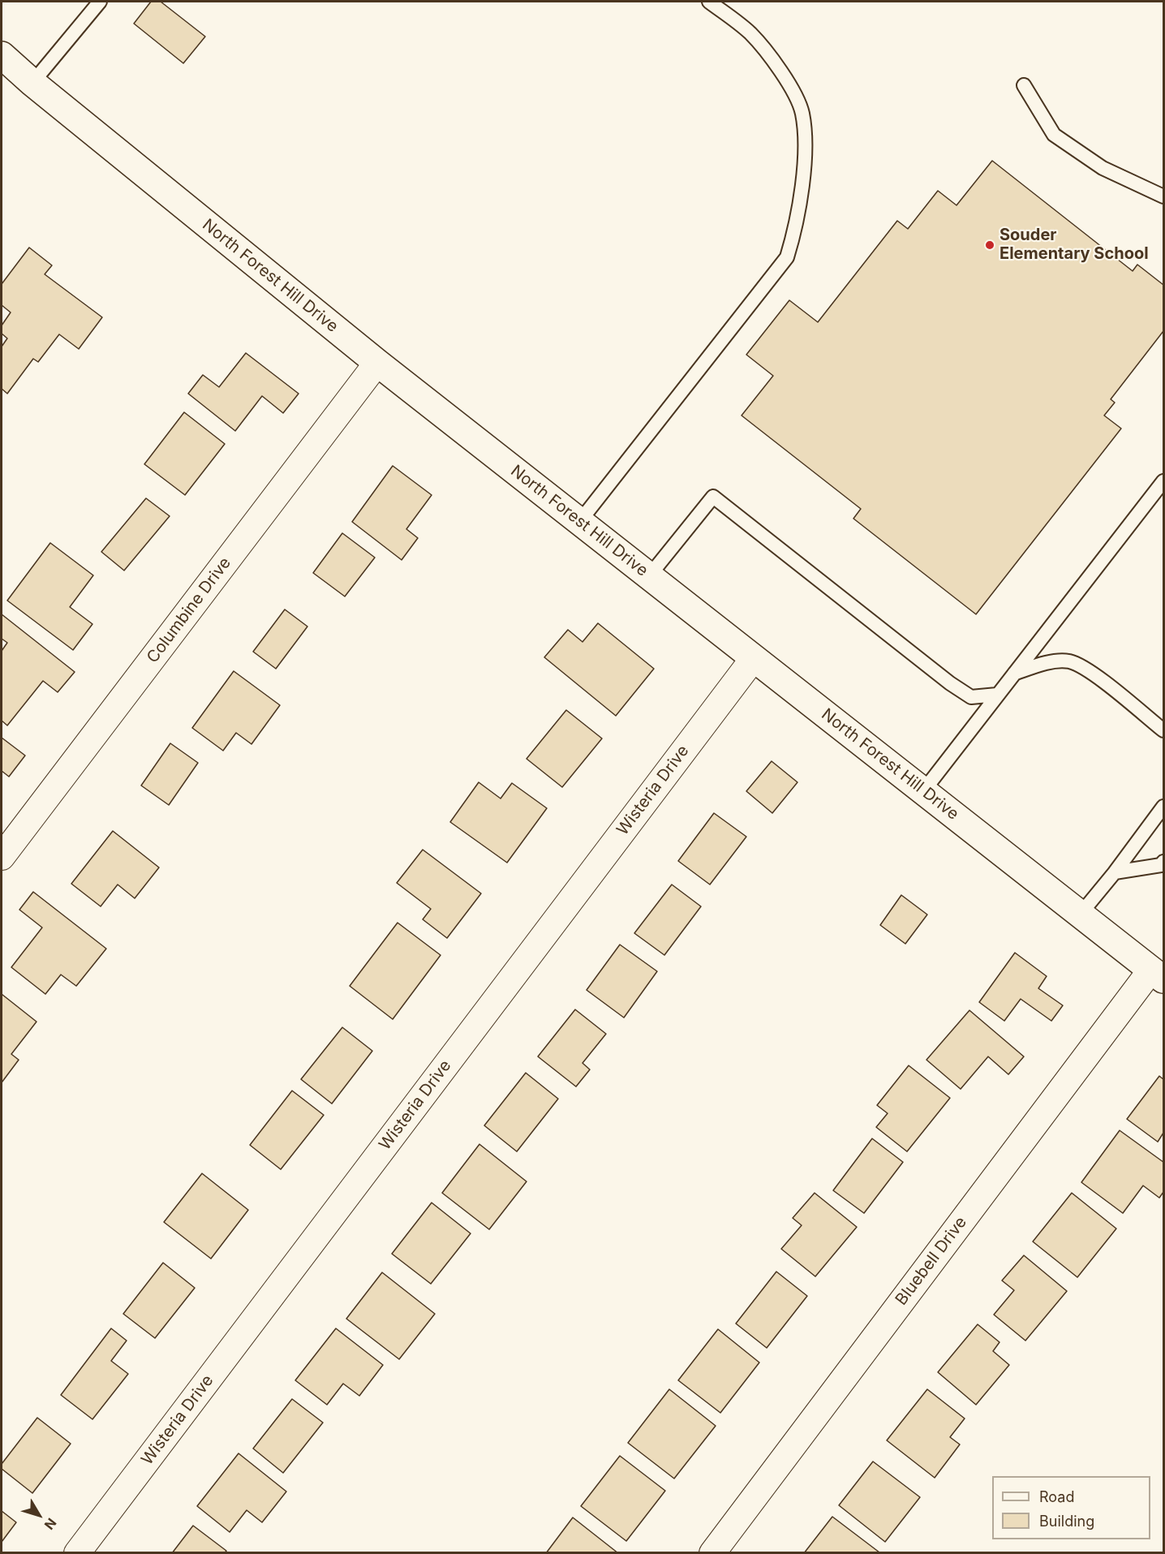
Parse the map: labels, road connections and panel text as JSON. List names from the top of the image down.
{
  "streets": {
    "main road": ["North Forest Hill Drive"],
    "street": ["Columbine Drive", "Wisteria Drive", "Bluebell Drive"]
  },
  "crossings": [
    ["North Forest Hill Drive", "Columbine Drive"],
    ["North Forest Hill Drive", "Wisteria Drive"],
    ["North Forest Hill Drive", "Bluebell Drive"]
  ],
  "places": ["Souder Elementary School"],
  "legend": ["Road", "Building"],
  "north": "bottom right"
}
